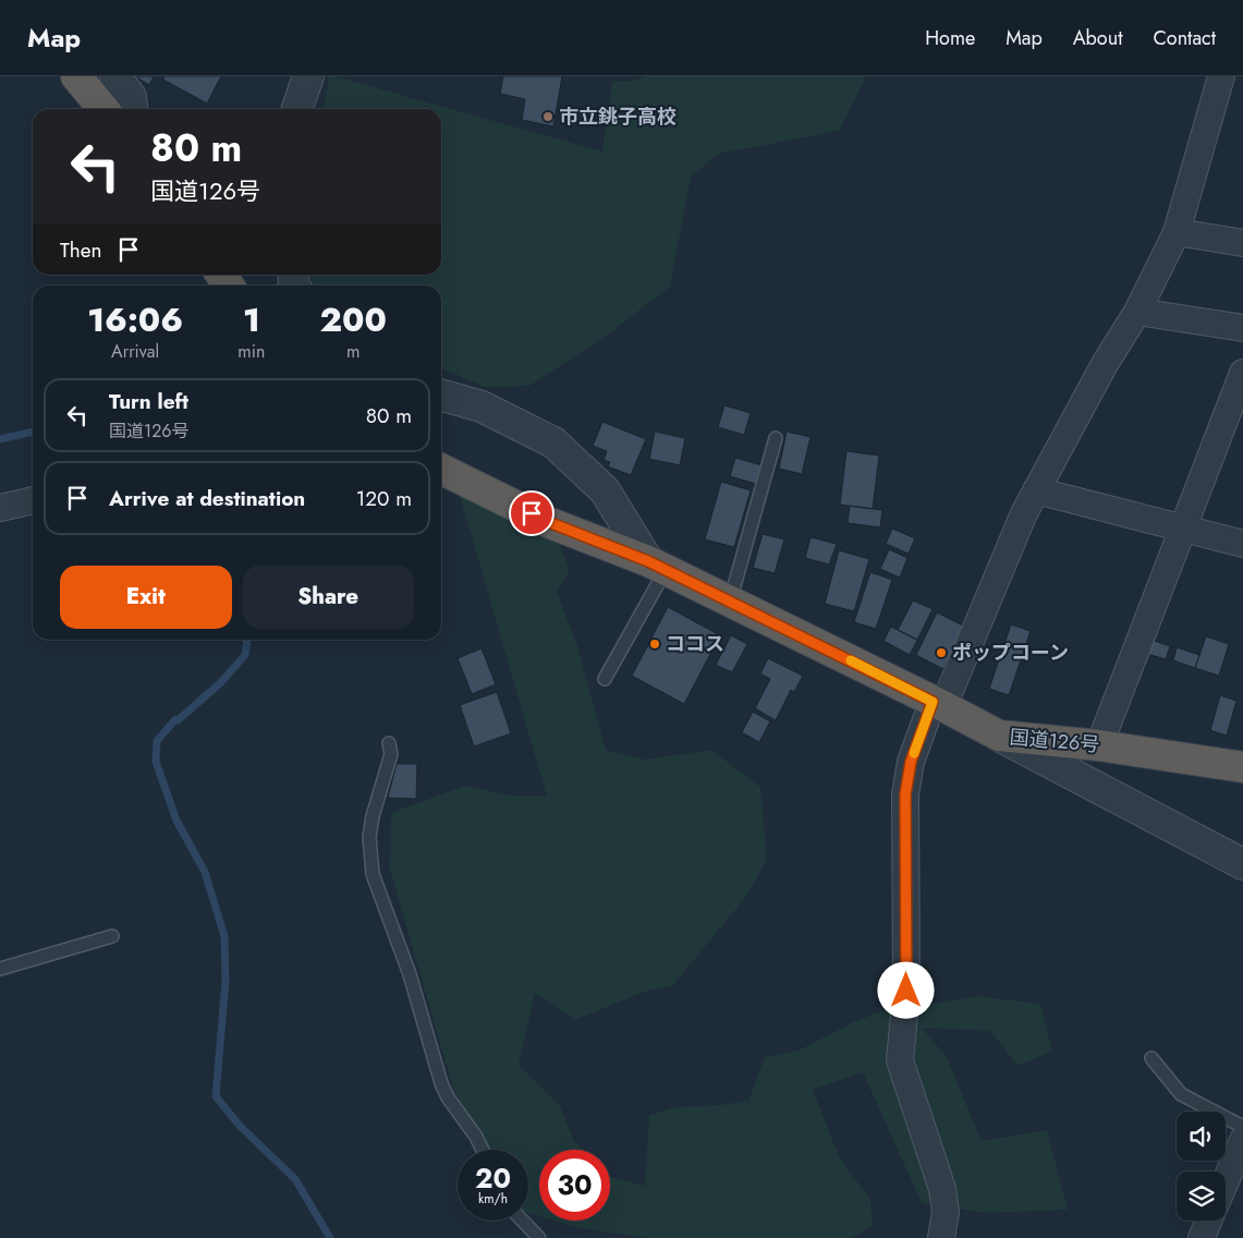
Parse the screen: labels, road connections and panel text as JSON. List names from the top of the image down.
{
  "streets": {
    "highway": ["国道126号"]
  },
  "places": ["市立銚子高校", "ココス", "ポップコーン"],
  "page": {
    "header": "Map",
    "nav": [
      "Home",
      "Map",
      "About",
      "Contact"
    ],
    "turn": ["80 m", "国道126号"],
    "then": "Then",
    "eta": [
      "16:06",
      "Arrival",
      "1",
      "min",
      "200",
      "m"
    ],
    "list": [
      {
        "name": "Turn left",
        "note": "国道126号",
        "value": "80 m"
      },
      {
        "name": "Arrive at destination",
        "value": "120 m"
      }
    ],
    "buttons": ["Exit", "Share"],
    "speed": "20 km/h",
    "limit": "30"
  }
}
